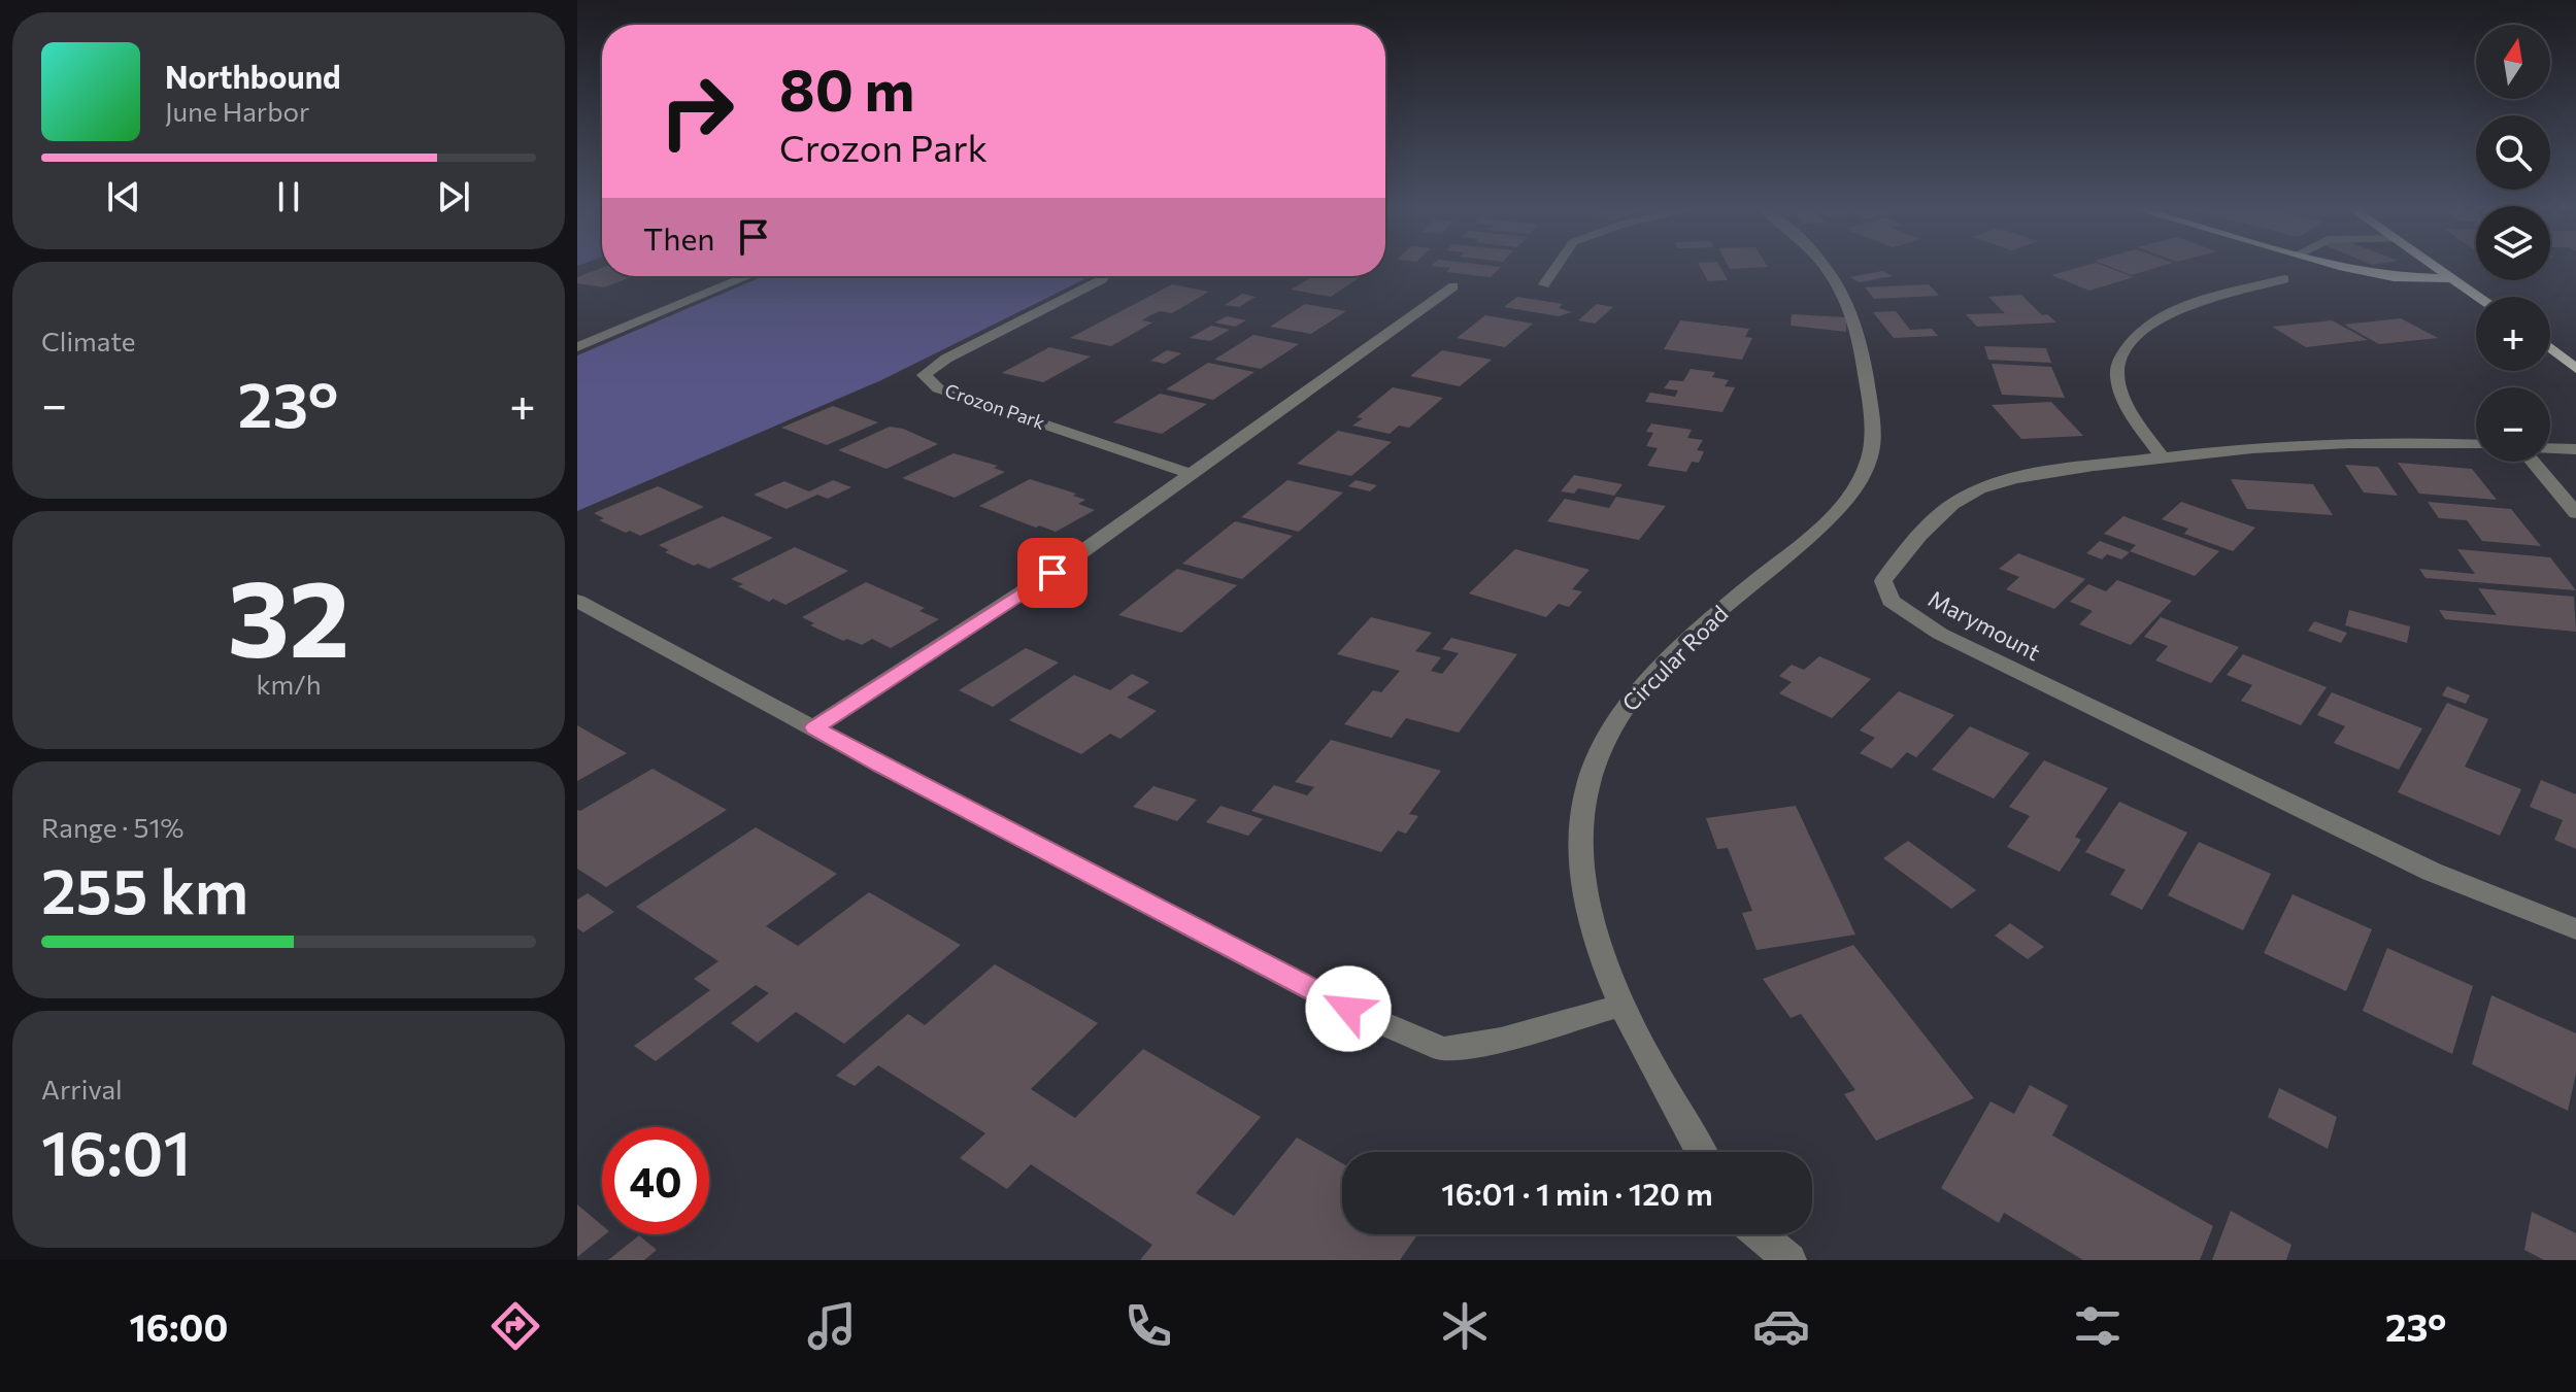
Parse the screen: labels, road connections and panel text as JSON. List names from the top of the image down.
{
  "streets": {
    "street": ["Crozon Park", "Marymount", "Circular Road"]
  },
  "north": "top",
  "page": {
    "map_buttons": ["+", "−"],
    "turn": ["80 m", "Crozon Park"],
    "song": ["Northbound", "June Harbor"],
    "then": "Then",
    "tile": [
      "Climate",
      ["32", "km/h"],
      ["Range · 51%", "255 km"],
      ["Arrival", "16:01"]
    ],
    "heat": ["−", "23°", "+"],
    "limit": "40",
    "trip": "16:01 · 1 min · 120 m",
    "tabs": ["16:00", "23°"]
  }
}
